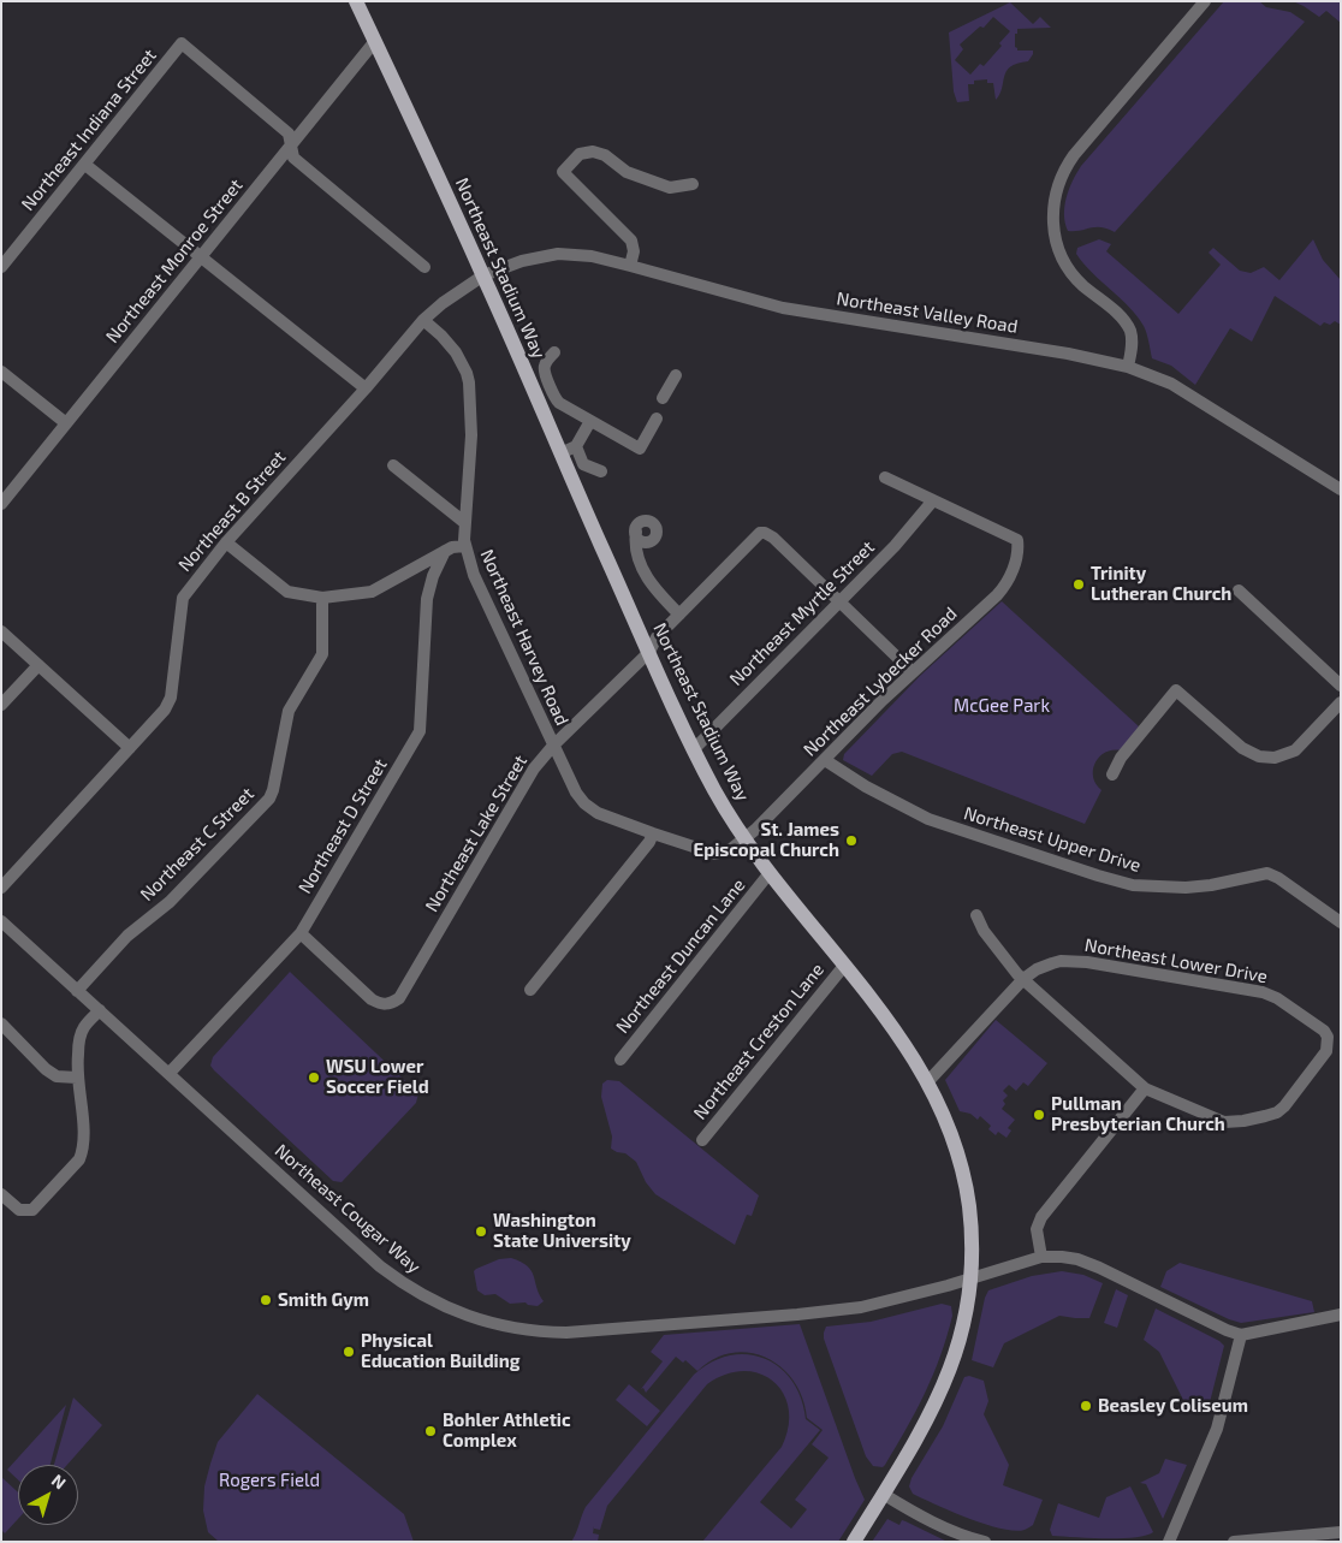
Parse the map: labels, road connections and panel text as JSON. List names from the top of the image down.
{
  "streets": {
    "main road": ["Northeast Stadium Way"],
    "street": [
      "Northeast Indiana Street",
      "Northeast Monroe Street",
      "Northeast Valley Road",
      "Northeast B Street",
      "Northeast Myrtle Street",
      "Northeast Harvey Road",
      "Northeast Lybecker Road",
      "Northeast D Street",
      "Northeast Lake Street",
      "Northeast Upper Drive",
      "Northeast C Street",
      "Northeast Duncan Lane",
      "Northeast Lower Drive",
      "Northeast Creston Lane",
      "Northeast Cougar Way"
    ]
  },
  "crossings": [
    ["Northeast Indiana Street", "Northeast Monroe Street"],
    ["Northeast Monroe Street", "Northeast Stadium Way"],
    ["Northeast Stadium Way", "Northeast Valley Road"],
    ["Northeast Stadium Way", "Northeast B Street"],
    ["Northeast Stadium Way", "Northeast Myrtle Street"],
    ["Northeast Stadium Way", "Northeast Harvey Road"],
    ["Northeast Stadium Way", "Northeast Lybecker Road"],
    ["Northeast Stadium Way", "Northeast Lake Street"],
    ["Northeast Stadium Way", "Northeast Duncan Lane"],
    ["Northeast Stadium Way", "Northeast Lower Drive"],
    ["Northeast Stadium Way", "Northeast Creston Lane"],
    ["Northeast Stadium Way", "Northeast Cougar Way"],
    ["Northeast Valley Road", "Northeast B Street"],
    ["Northeast B Street", "Northeast Harvey Road"],
    ["Northeast Myrtle Street", "Northeast Lybecker Road"],
    ["Northeast Myrtle Street", "Northeast Lake Street"],
    ["Northeast Harvey Road", "Northeast Lybecker Road"],
    ["Northeast Harvey Road", "Northeast Lake Street"],
    ["Northeast Lybecker Road", "Northeast Upper Drive"],
    ["Northeast D Street", "Northeast Lake Street"],
    ["Northeast D Street", "Northeast Cougar Way"],
    ["Northeast C Street", "Northeast Cougar Way"]
  ],
  "parks": ["McGee Park", "Rogers Field"],
  "places": [
    "Trinity Lutheran Church",
    "St. James Episcopal Church",
    "WSU Lower Soccer Field",
    "Pullman Presbyterian Church",
    "Washington State University",
    "Smith Gym",
    "Physical Education Building",
    "Beasley Coliseum",
    "Bohler Athletic Complex"
  ],
  "north": "top right"
}
